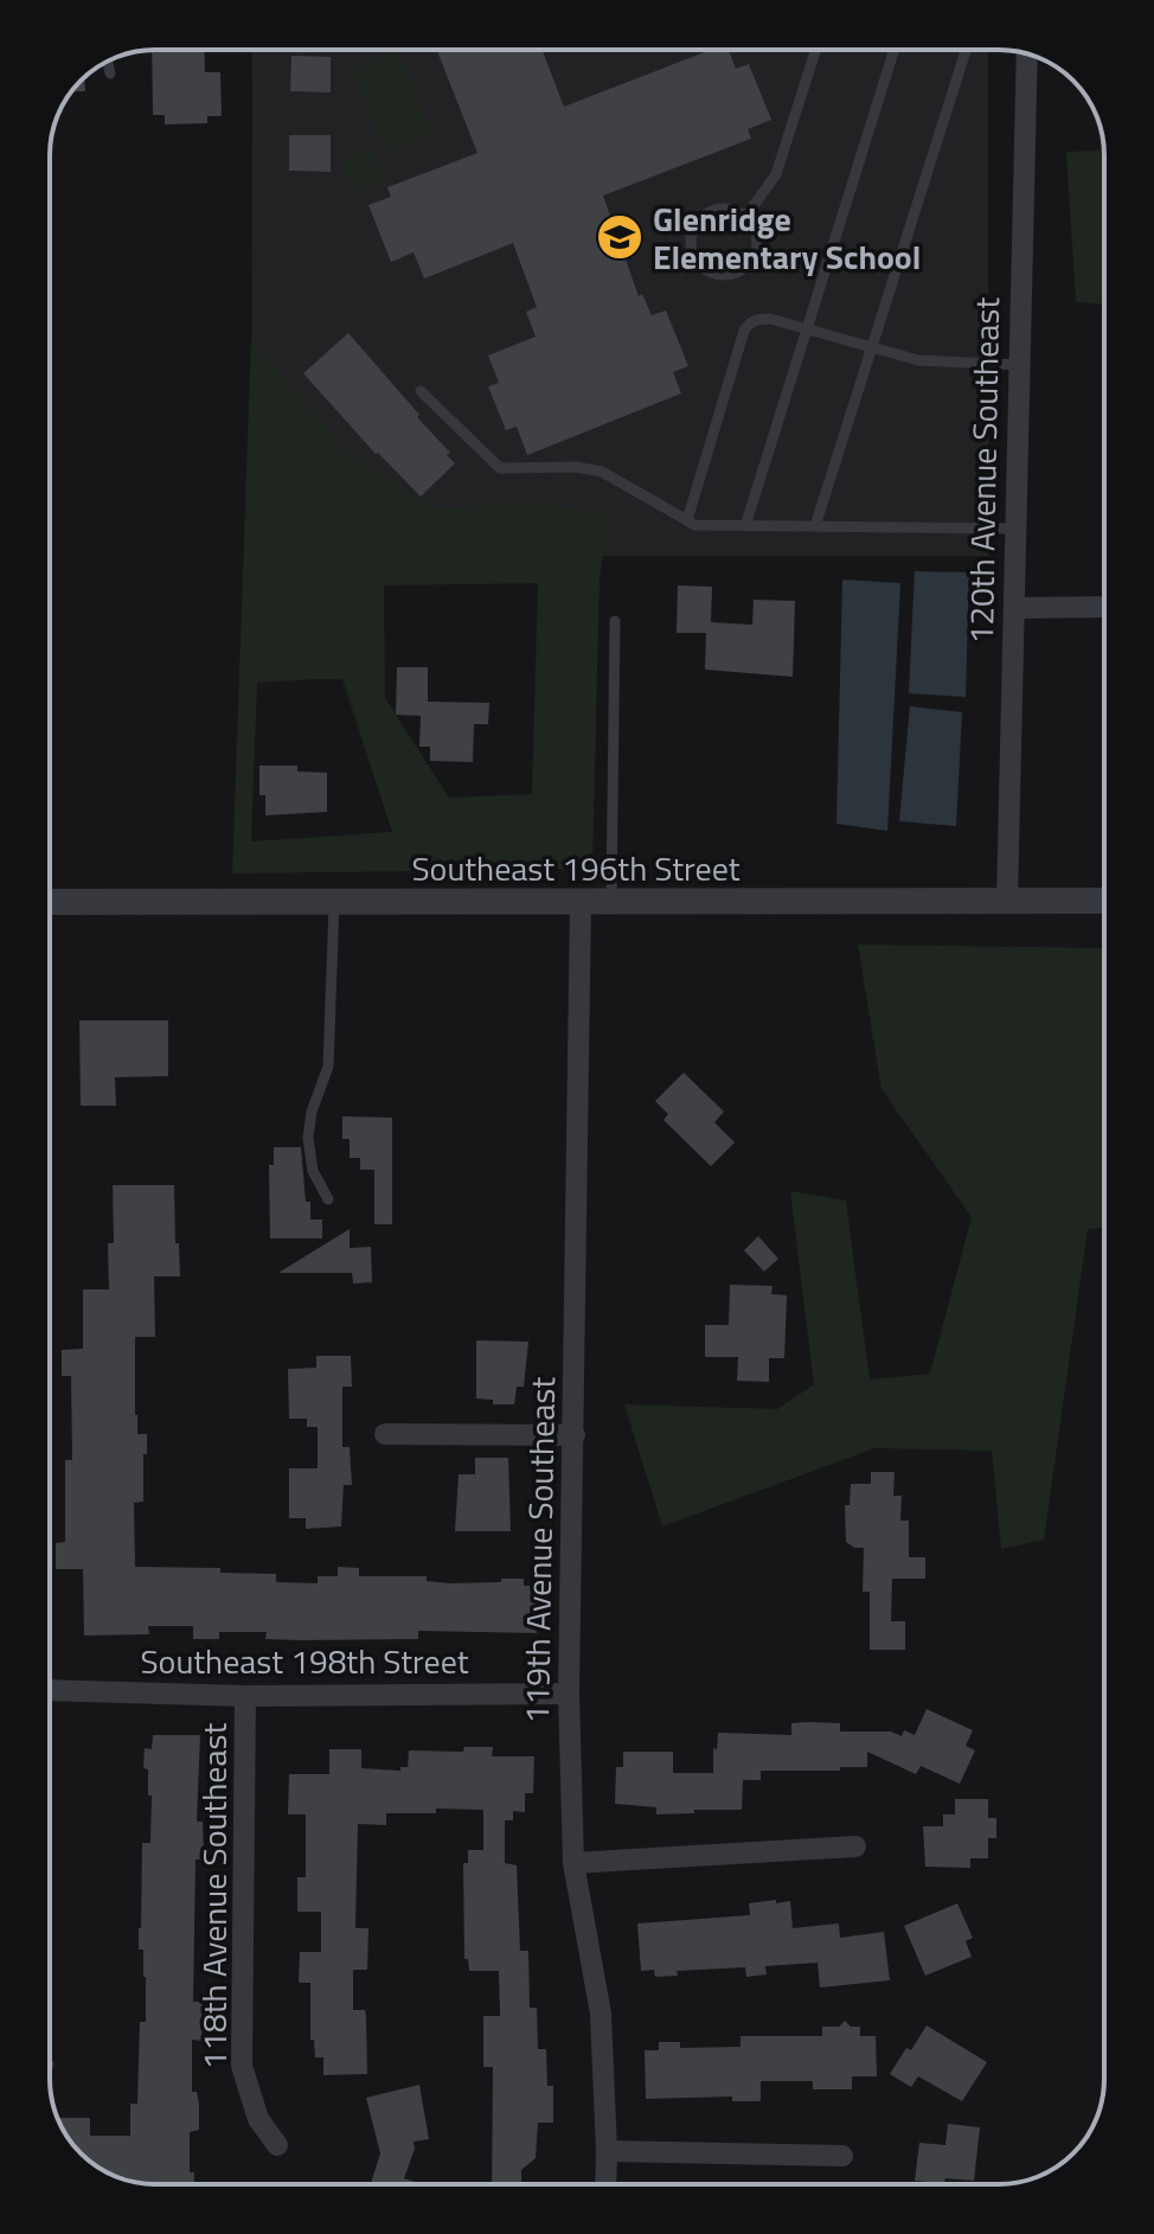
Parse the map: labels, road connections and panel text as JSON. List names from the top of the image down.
{
  "streets": {
    "street": [
      "120th Avenue Southeast",
      "Southeast 196th Street",
      "119th Avenue Southeast",
      "Southeast 198th Street",
      "118th Avenue Southeast"
    ]
  },
  "crossings": [
    ["120th Avenue Southeast", "Southeast 196th Street"],
    ["Southeast 196th Street", "119th Avenue Southeast"],
    ["119th Avenue Southeast", "Southeast 198th Street"],
    ["Southeast 198th Street", "118th Avenue Southeast"]
  ],
  "places": {
    "school or university": ["Glenridge Elementary School"]
  }
}
